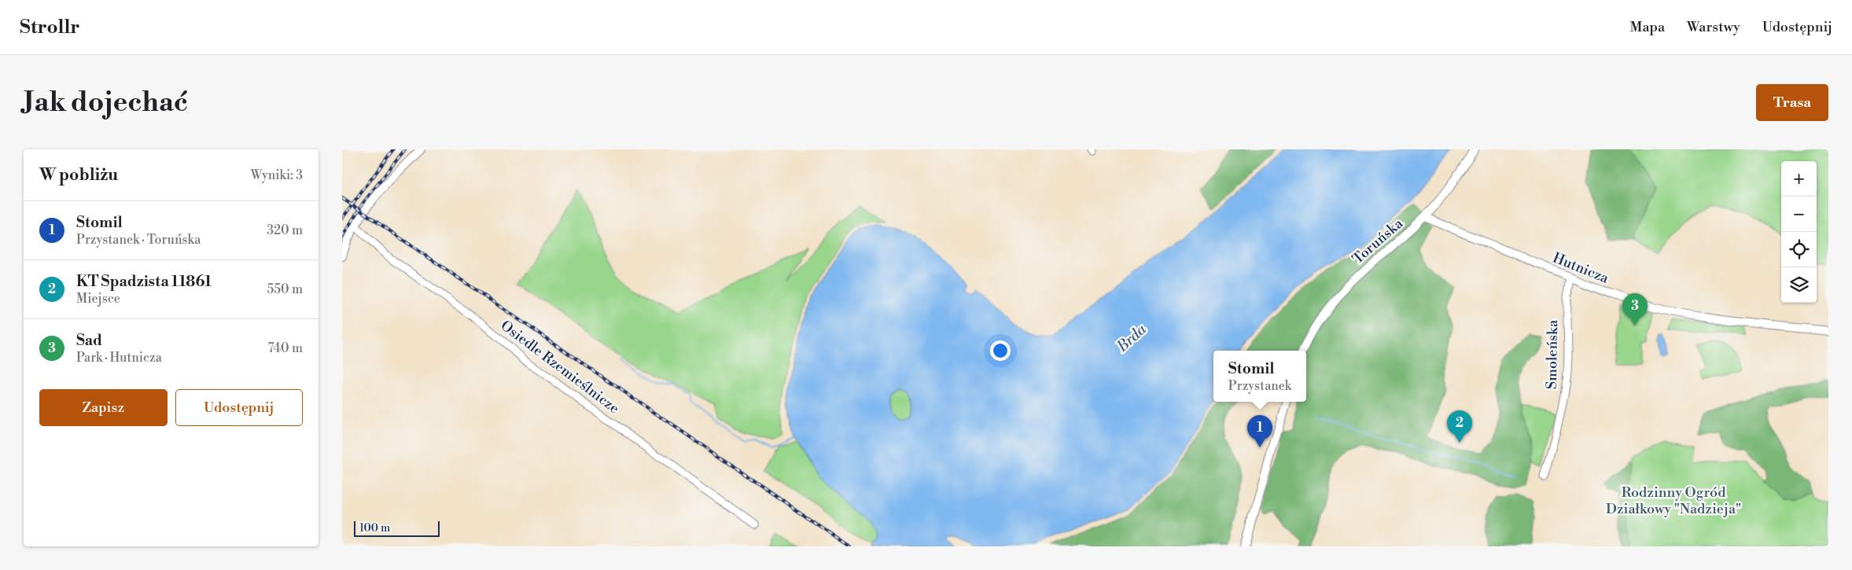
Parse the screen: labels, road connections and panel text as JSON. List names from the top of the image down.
{
  "streets": {
    "street": [
      "Toruńska",
      "Hutnicza",
      "Smoleńska",
      "Osiedle Rzemieślnicze"
    ]
  },
  "crossings": [
    ["Toruńska", "Hutnicza"],
    ["Hutnicza", "Smoleńska"]
  ],
  "water": ["Brda"],
  "parks": ["Rodzinny Ogród Działkowy \"Nadzieja\""],
  "scale_bar": "100 m",
  "page": {
    "header": "Strollr",
    "nav": ["Mapa", "Warstwy", "Udostępnij"],
    "buttons": [
      "Trasa",
      ["Zapisz", "Udostępnij"]
    ],
    "title": "Jak dojechać",
    "heading": ["W pobliżu", "Wyniki: 3"],
    "map_buttons": ["+", "−"],
    "list": [
      {
        "mark": "1",
        "name": "Stomil",
        "note": "Przystanek · Toruńska",
        "value": "320 m"
      },
      {
        "mark": "2",
        "name": "KT Spadzista 11861",
        "note": "Miejsce",
        "value": "550 m"
      },
      {
        "mark": "3",
        "name": "Sad",
        "note": "Park · Hutnicza",
        "value": "740 m"
      }
    ],
    "pins": ["3", "2", "1"],
    "popup": ["Stomil", "Przystanek"],
    "scale": "100 m"
  }
}
